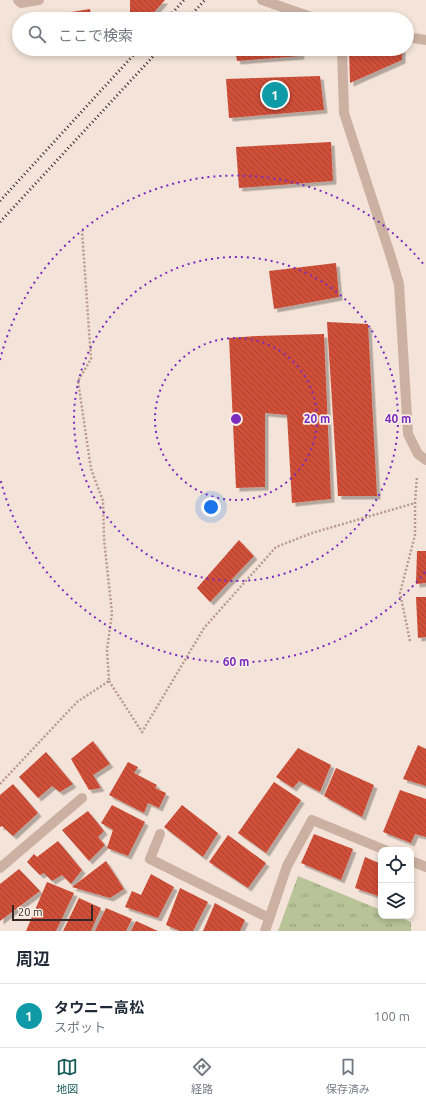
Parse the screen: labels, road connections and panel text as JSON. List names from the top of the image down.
{
  "scale_bar": "20 m",
  "page": {
    "search": "ここで検索",
    "pins": "1",
    "scale": "20 m",
    "heading": "周辺",
    "list": [
      {
        "mark": "1",
        "name": "タウニー高松",
        "note": "スポット",
        "value": "100 m"
      }
    ],
    "nav": ["地図", "経路", "保存済み"]
  },
  "rings": ["20 m", "40 m", "60 m"]
}
